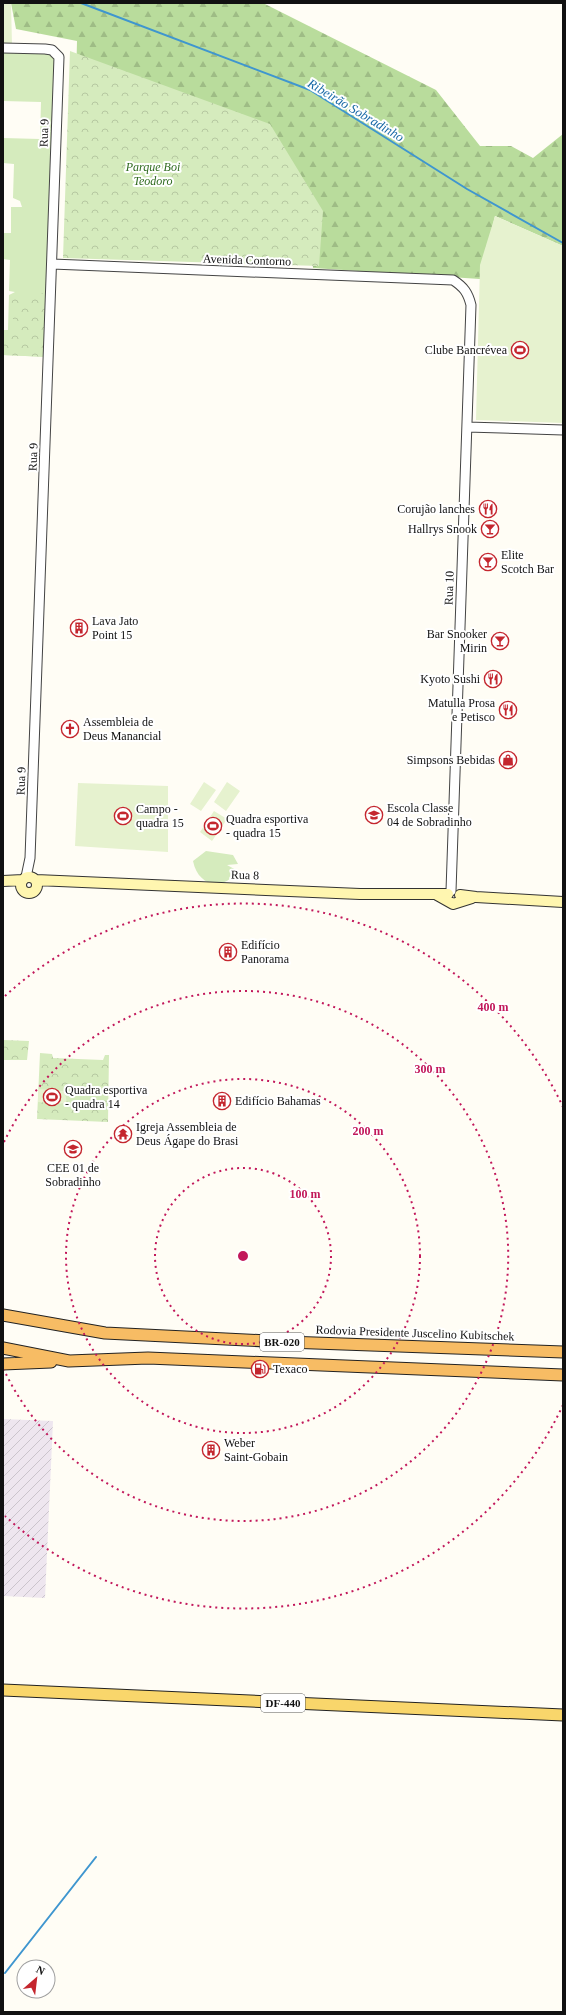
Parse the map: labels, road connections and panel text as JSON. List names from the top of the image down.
{
  "streets": {
    "highway": ["Rodovia Presidente Juscelino Kubitschek", "BR-020"],
    "main road": ["Rua 8", "DF-440"],
    "street": ["Rua 9", "Avenida Contorno", "Rua 10"]
  },
  "crossings": [
    ["Rua 9", "Avenida Contorno"],
    ["Rua 9", "Rua 8"],
    ["Avenida Contorno", "Rua 10"],
    ["Rua 10", "Rua 8"]
  ],
  "water": ["Ribeirão Sobradinho"],
  "parks": ["Parque Boi Teodoro"],
  "places": {
    "sports": [
      "Clube Bancrévea",
      "Campo - quadra 15",
      "Quadra esportiva - quadra 15",
      "Quadra esportiva - quadra 14"
    ],
    "restaurant": ["Corujão lanches", "Kyoto Sushi", "Matulla Prosa e Petisco"],
    "bar": ["Hallrys Snook", "Elite Scotch Bar", "Bar Snooker Mirin"],
    "building": [
      "Lava Jato Point 15",
      "Edifício Panorama",
      "Edifício Bahamas",
      "Weber Saint-Gobain"
    ],
    "church": ["Assembleia de Deus Manancial"],
    "shop": ["Simpsons Bebidas"],
    "school or university": ["Escola Classe 04 de Sobradinho", "CEE 01 de Sobradinho"],
    "temple": ["Igreja Assembleia de Deus Ágape do Brasi"],
    "fuel station": ["Texaco"]
  },
  "north": "top right",
  "rings": [
    "400 m",
    "300 m",
    "200 m",
    "100 m"
  ]
}
